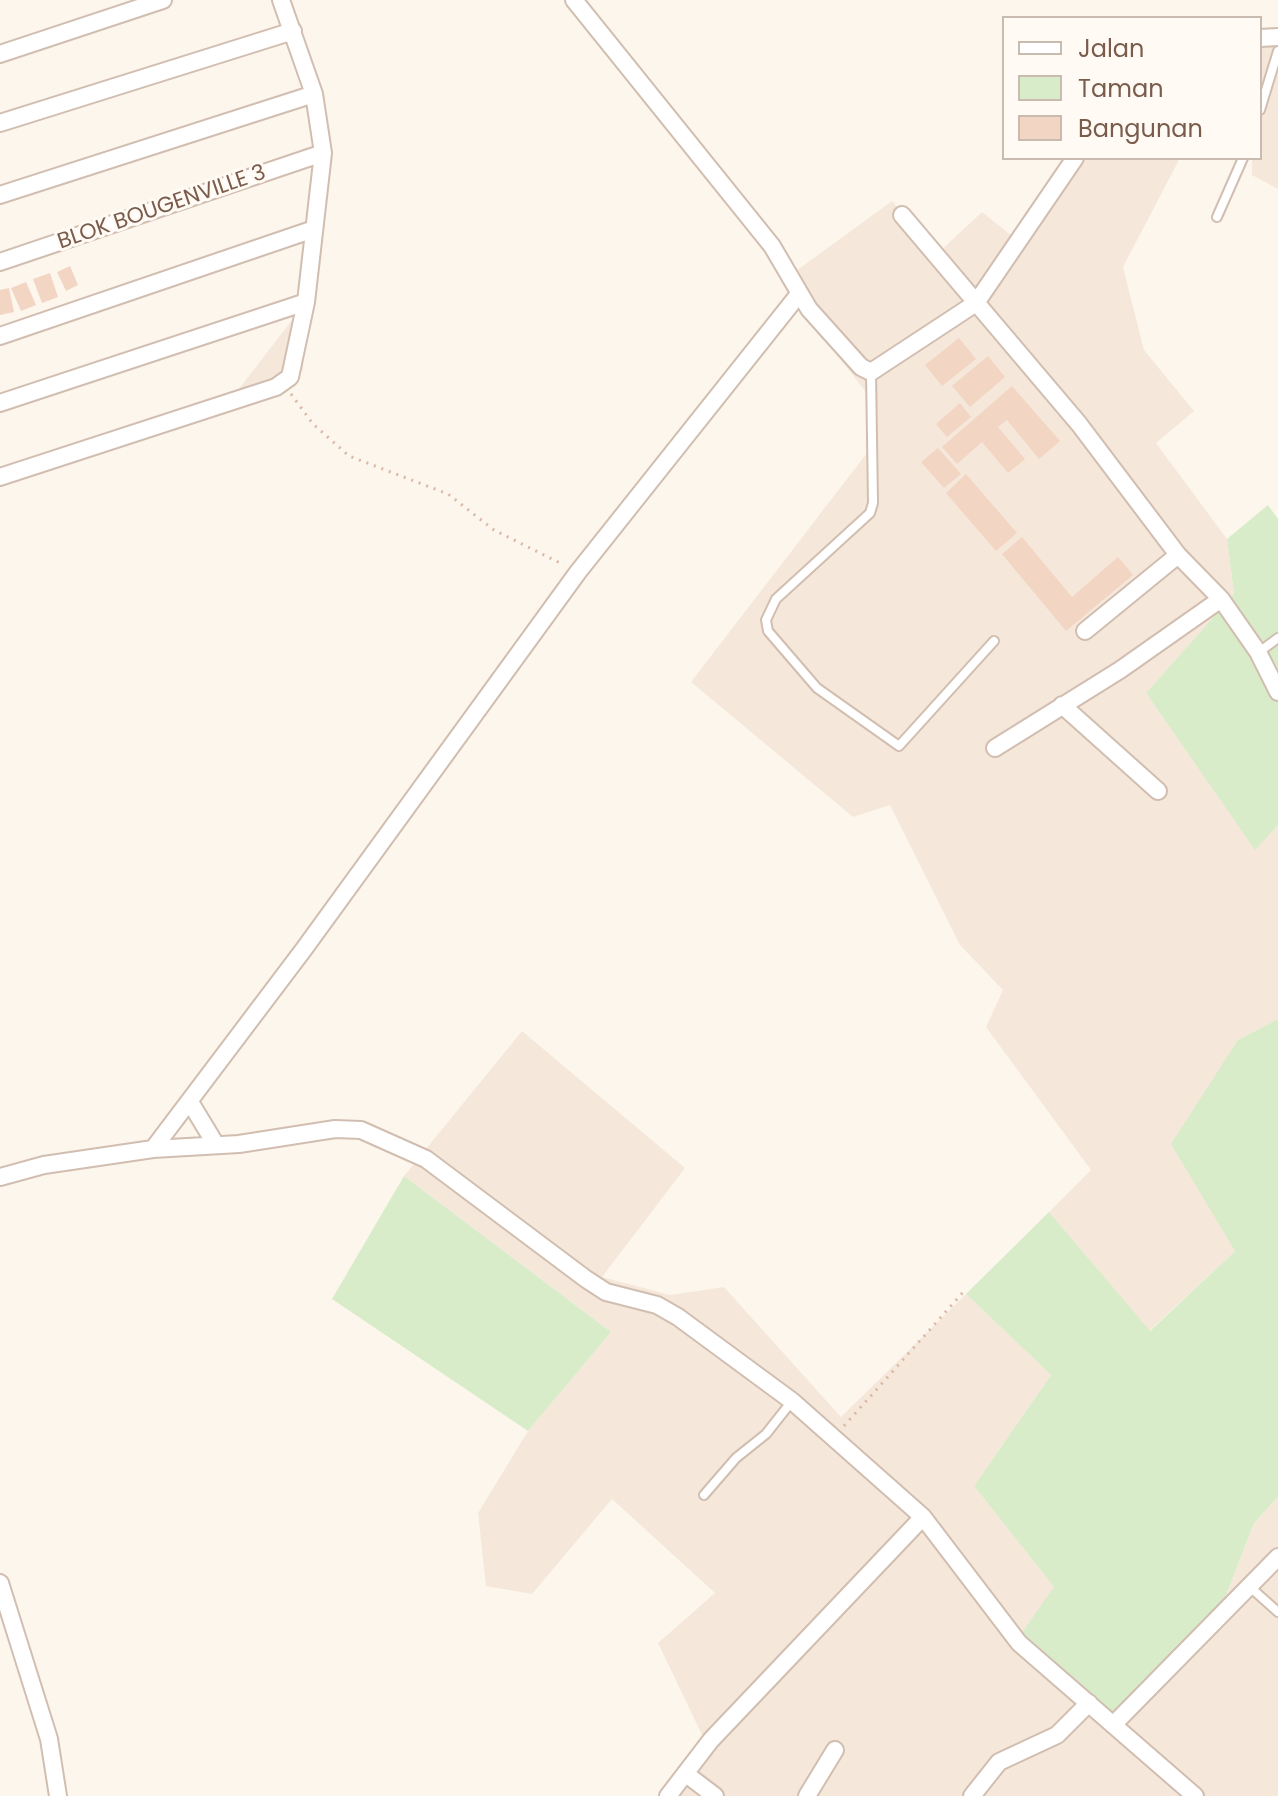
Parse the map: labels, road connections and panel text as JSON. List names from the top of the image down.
{
  "streets": {
    "street": ["BLOK BOUGENVILLE 3"]
  },
  "legend": ["Jalan", "Taman", "Bangunan"]
}
